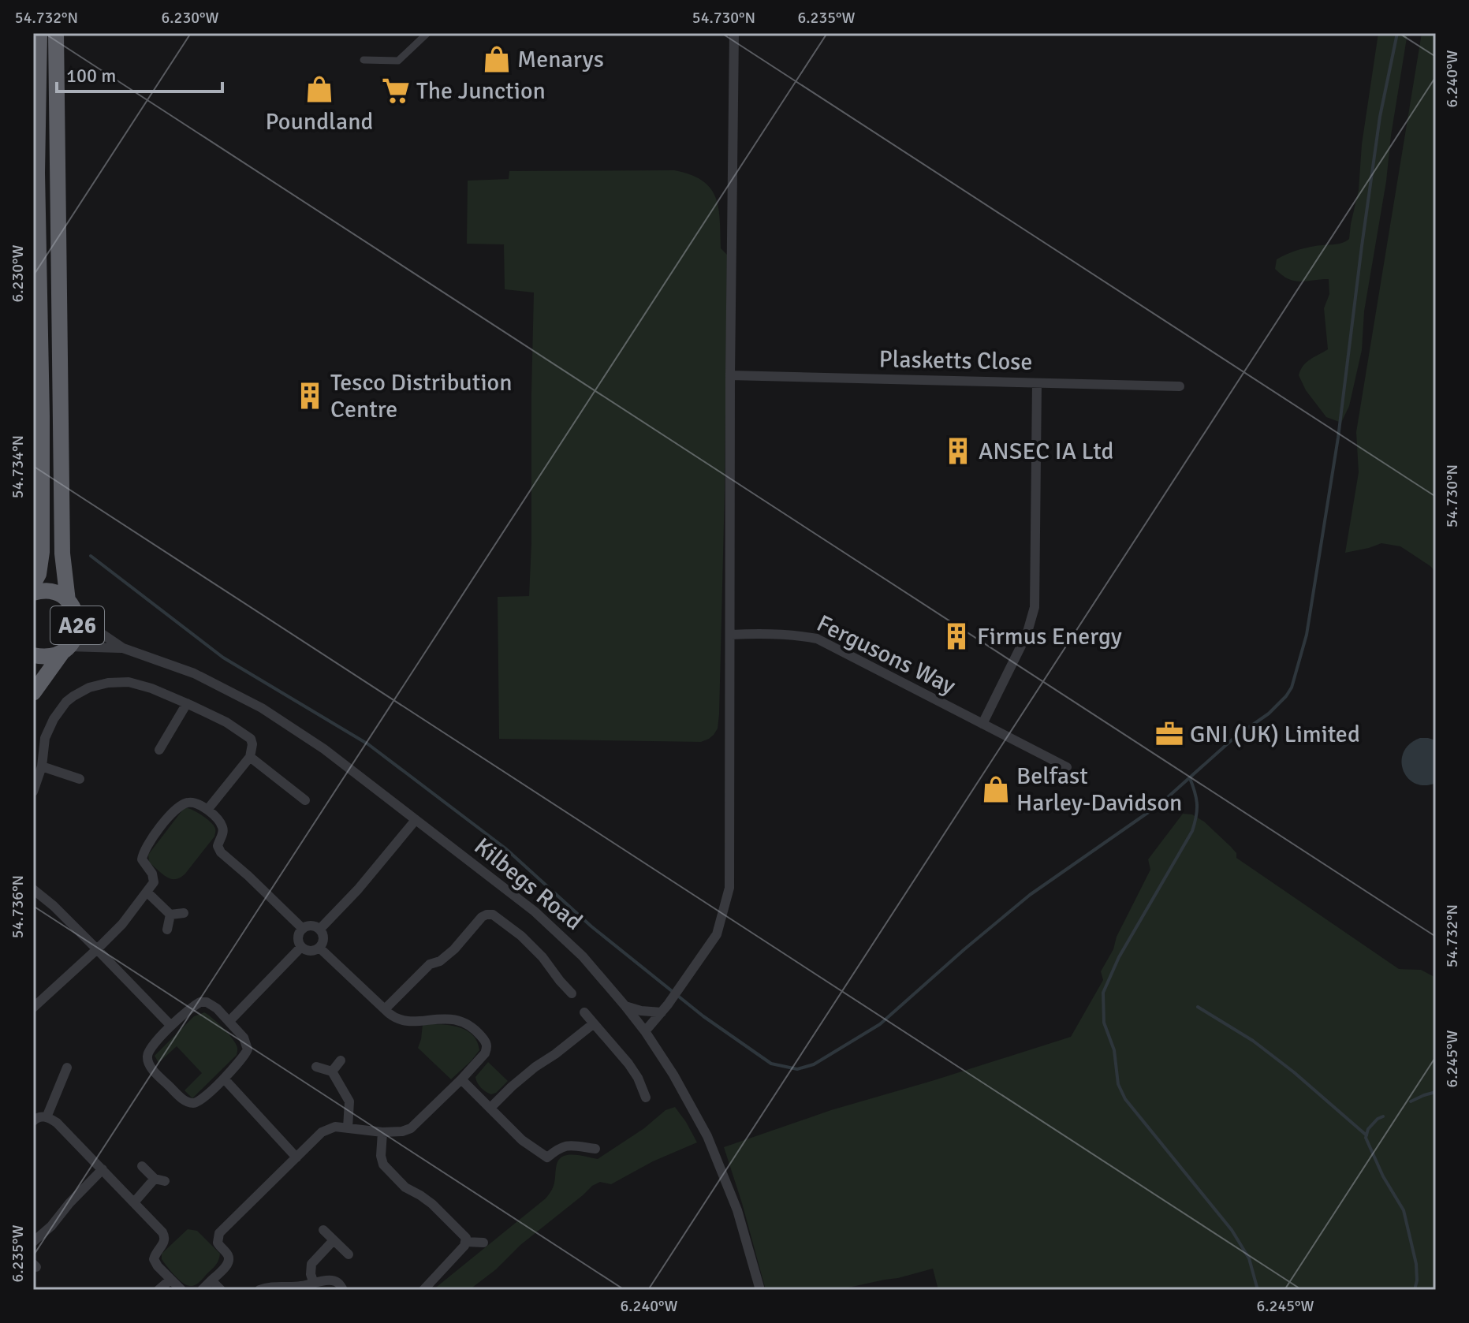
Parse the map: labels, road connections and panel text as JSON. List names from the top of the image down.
{
  "streets": {
    "highway": ["A26"],
    "street": ["Plasketts Close", "Fergusons Way", "Kilbegs Road"]
  },
  "crossings": [
    ["A26", "Kilbegs Road"]
  ],
  "places": {
    "shop": ["Menarys", "Poundland", "Belfast Harley-Davidson"],
    "supermarket": ["The Junction"],
    "building": ["Tesco Distribution Centre", "ANSEC IA Ltd", "Firmus Energy"],
    "office": ["GNI (UK) Limited"]
  },
  "scale_bar": "100 m",
  "coordinates": [
    "54.732°N",
    "6.230°W",
    "54.730°N",
    "6.235°W",
    "6.240°W",
    "54.734°N",
    "54.736°N",
    "6.245°W"
  ]
}
